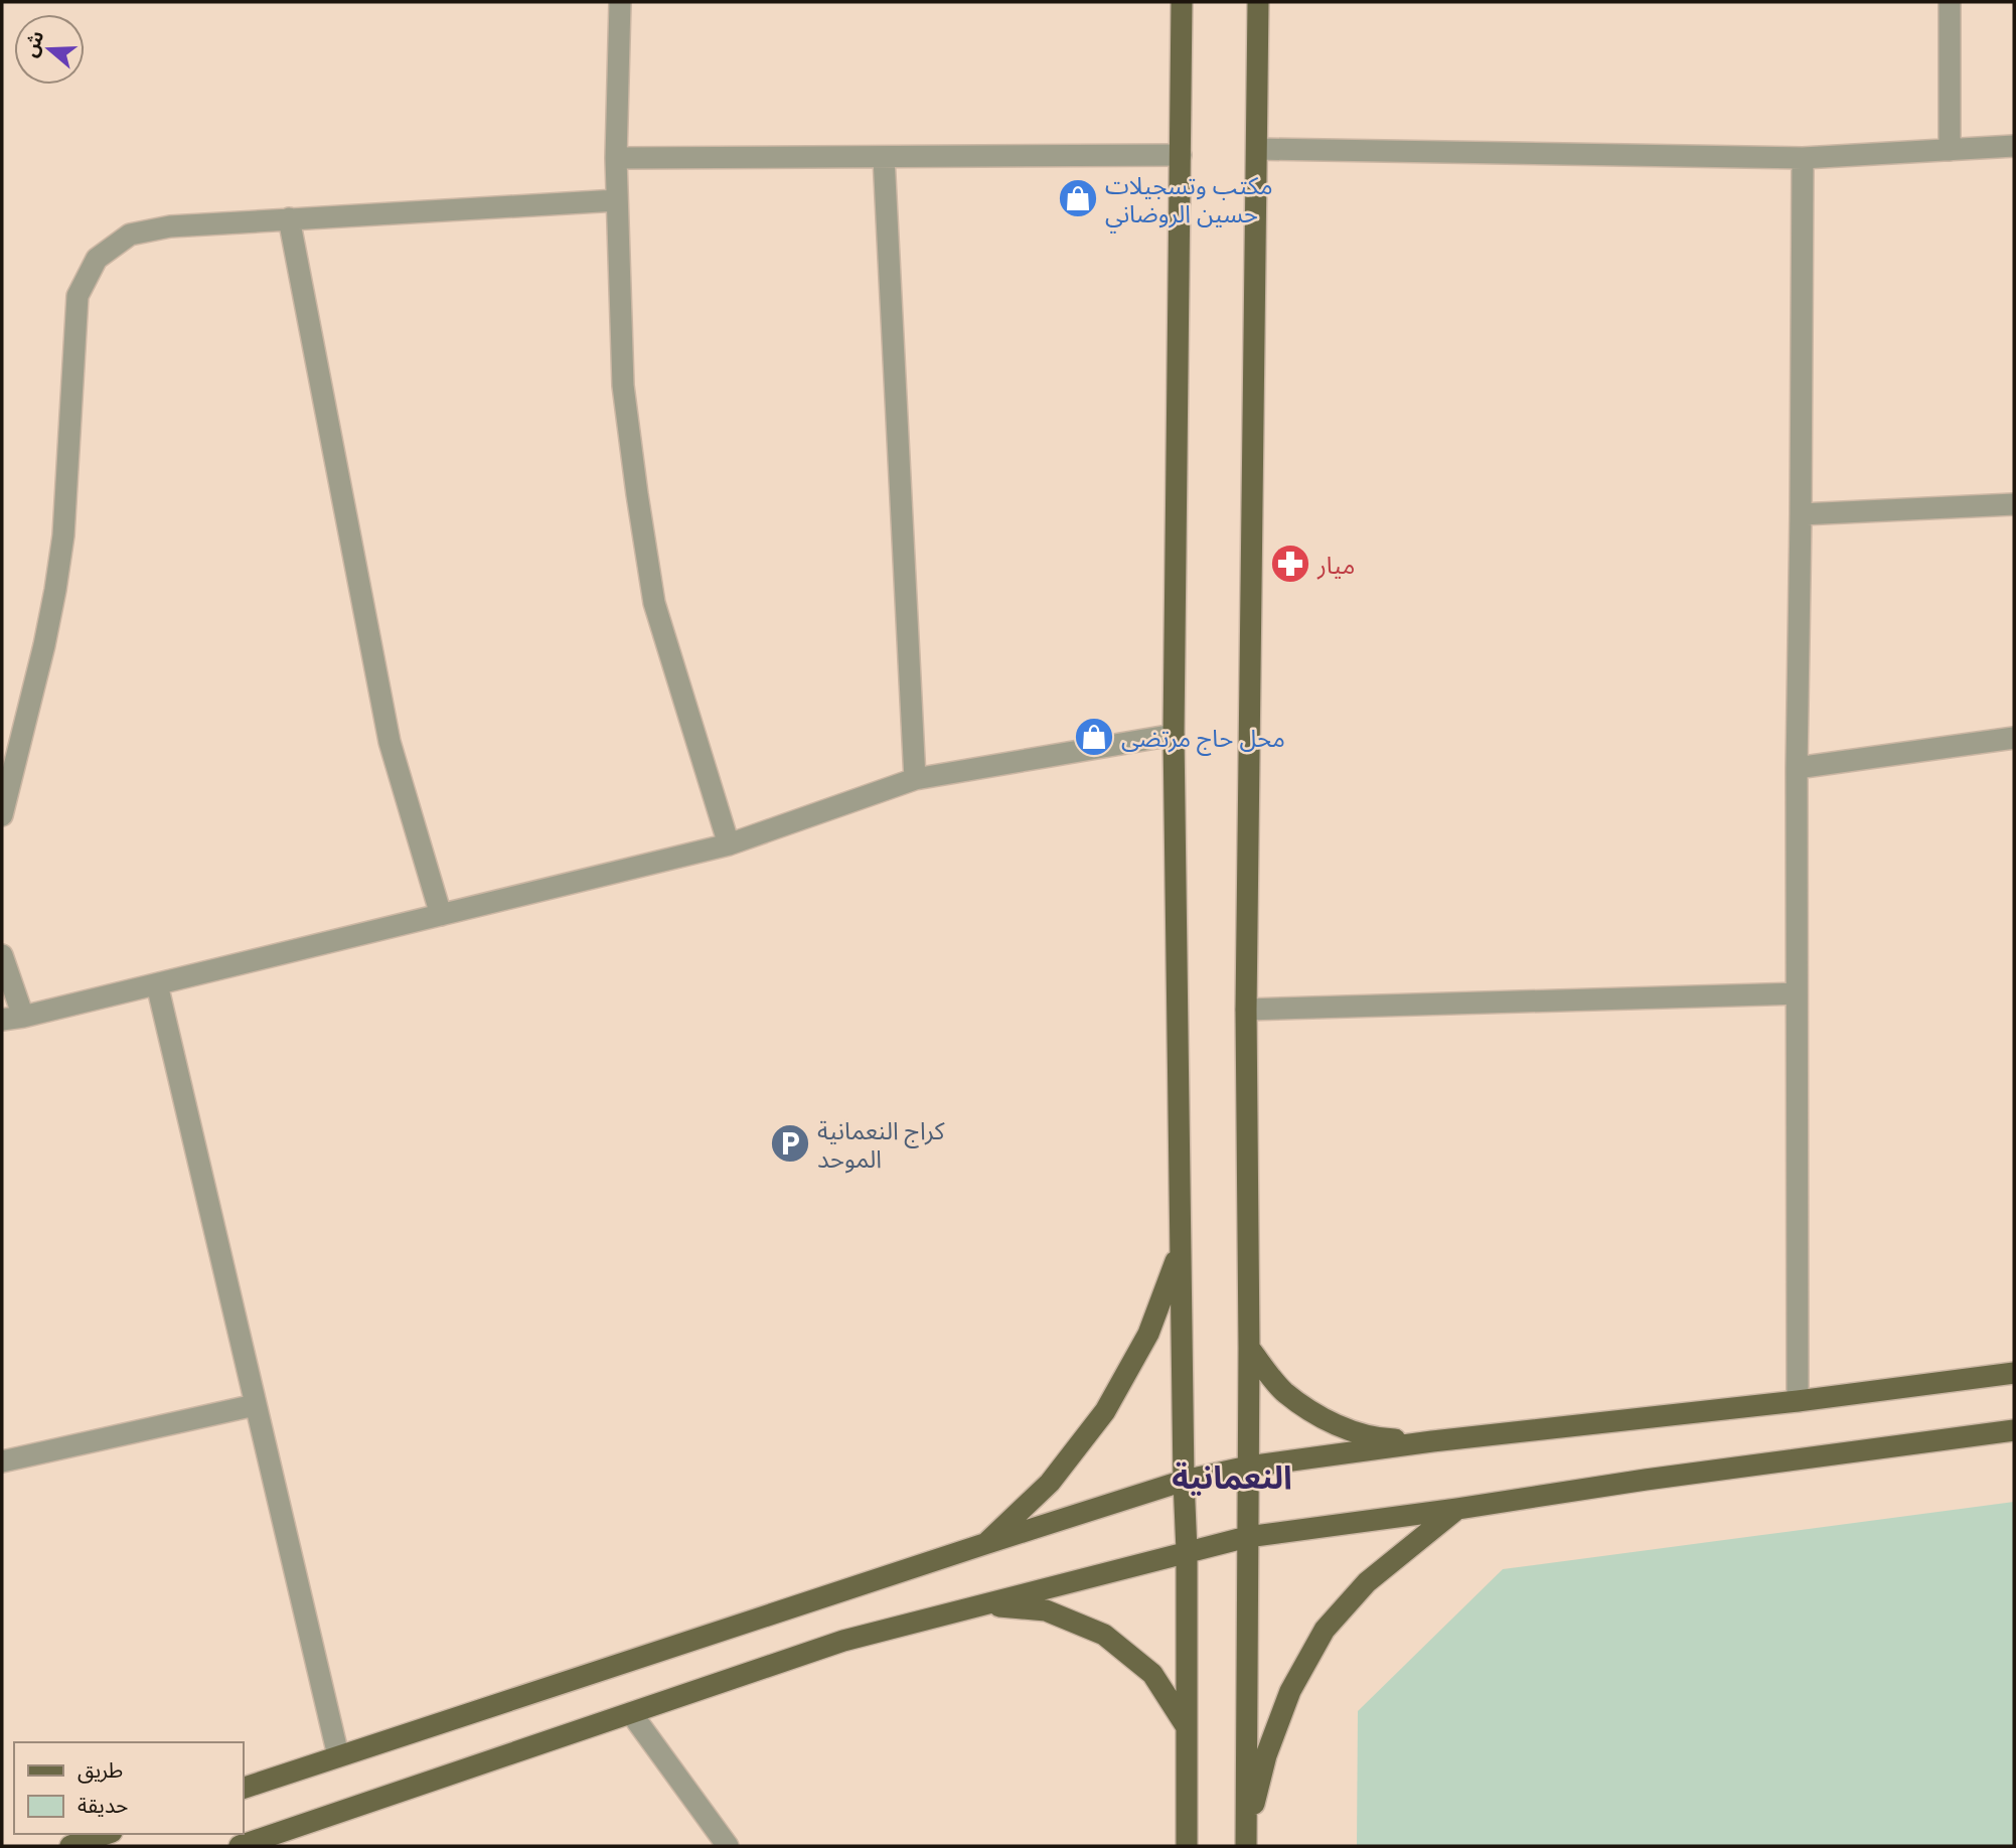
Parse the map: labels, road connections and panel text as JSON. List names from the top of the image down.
{
  "districts": ["النعمانية"],
  "places": {
    "shop": ["مكتب وتسجيلات حسين الروضاني", "محل حاج مرتضى"],
    "pharmacy": ["ميار"],
    "parking": ["كراج النعمانية الموحد"]
  },
  "legend": ["طريق", "حديقة"],
  "north": "left"
}
